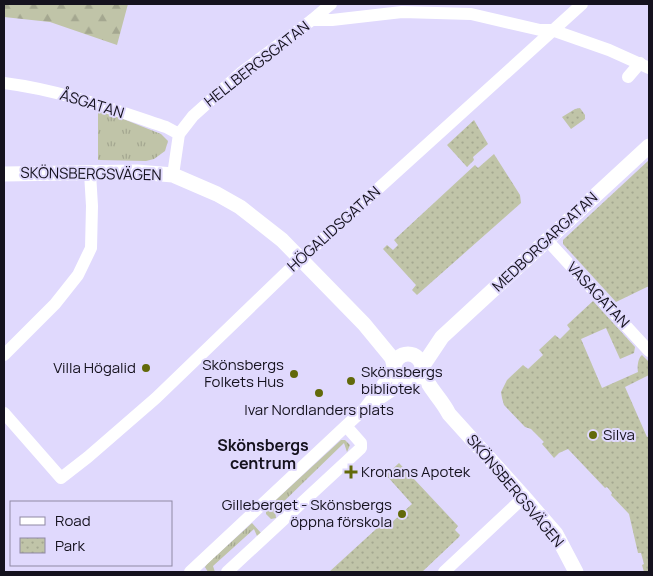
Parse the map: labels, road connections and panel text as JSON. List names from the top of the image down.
{
  "streets": {
    "street": [
      "HELLBERGSGATAN",
      "ÅSGATAN",
      "SKÖNSBERGSVÄGEN",
      "HÖGALIDSGATAN",
      "MEDBORGARGATAN",
      "VASAGATAN"
    ]
  },
  "crossings": [
    ["HELLBERGSGATAN", "ÅSGATAN"],
    ["HELLBERGSGATAN", "HÖGALIDSGATAN"],
    ["SKÖNSBERGSVÄGEN", "HÖGALIDSGATAN"],
    ["SKÖNSBERGSVÄGEN", "MEDBORGARGATAN"],
    ["MEDBORGARGATAN", "VASAGATAN"]
  ],
  "districts": ["Skönsbergs centrum"],
  "places": {
    "other": [
      "Villa Högalid",
      "Skönsbergs Folkets Hus",
      "Skönsbergs bibliotek",
      "Ivar Nordlanders plats",
      "Silva",
      "Gilleberget - Skönsbergs öppna förskola"
    ],
    "health": ["Kronans Apotek"]
  },
  "legend": ["Road", "Park"]
}
